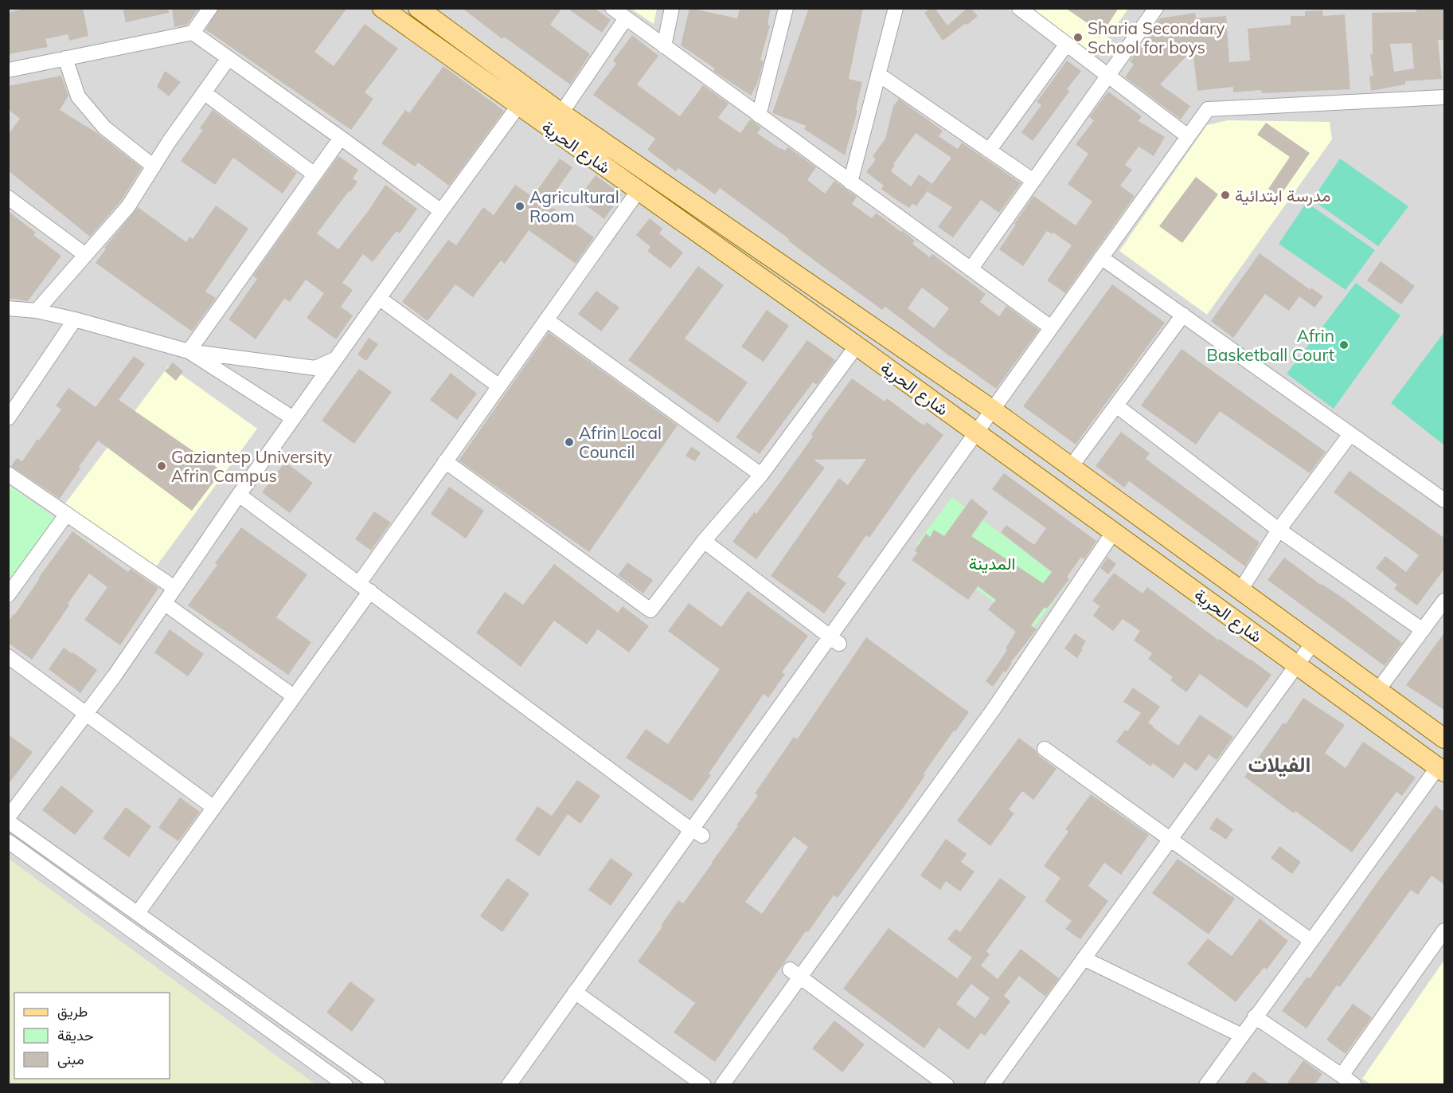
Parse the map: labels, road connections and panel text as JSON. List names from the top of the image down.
{
  "streets": {
    "main road": ["شارع الحرية"]
  },
  "districts": ["الفيلات"],
  "parks": ["المدينة"],
  "places": [
    "Sharia Secondary School for boys",
    "مدرسة ابتدائية",
    "Agricultural Room",
    "Afrin Basketball Court",
    "Afrin Local Council",
    "Gaziantep University Afrin Campus"
  ],
  "legend": ["طريق", "حديقة", "مبنى"]
}
